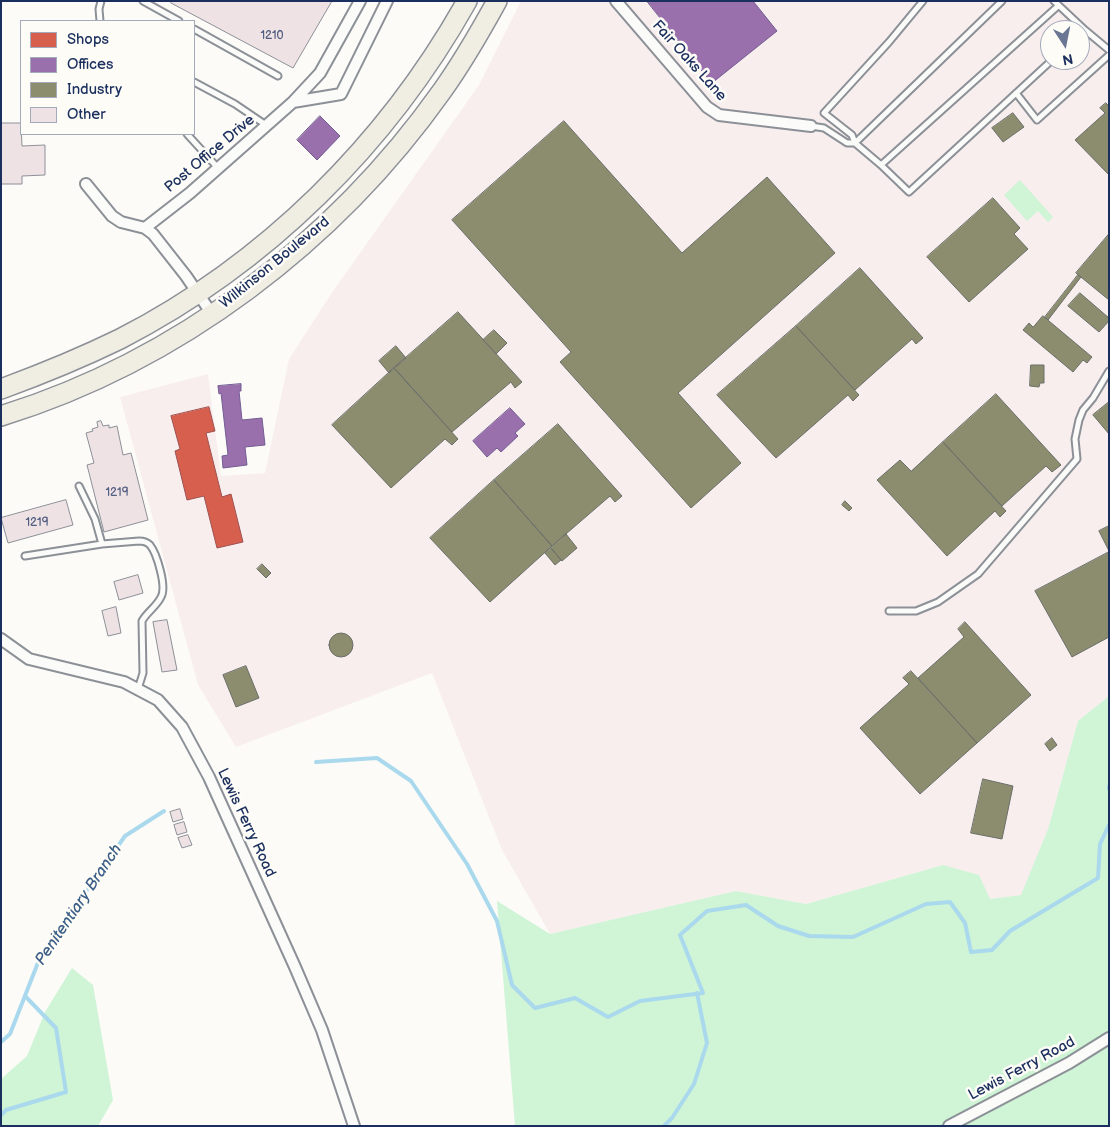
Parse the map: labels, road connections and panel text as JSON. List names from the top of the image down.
{
  "streets": {
    "highway": ["Wilkinson Boulevard"],
    "street": ["Fair Oaks Lane", "Post Office Drive", "Lewis Ferry Road"]
  },
  "water": ["Penitentiary Branch"],
  "house_numbers": ["1210", "1219", "1219"],
  "legend": [
    "Shops",
    "Offices",
    "Industry",
    "Other"
  ],
  "north": "bottom"
}
